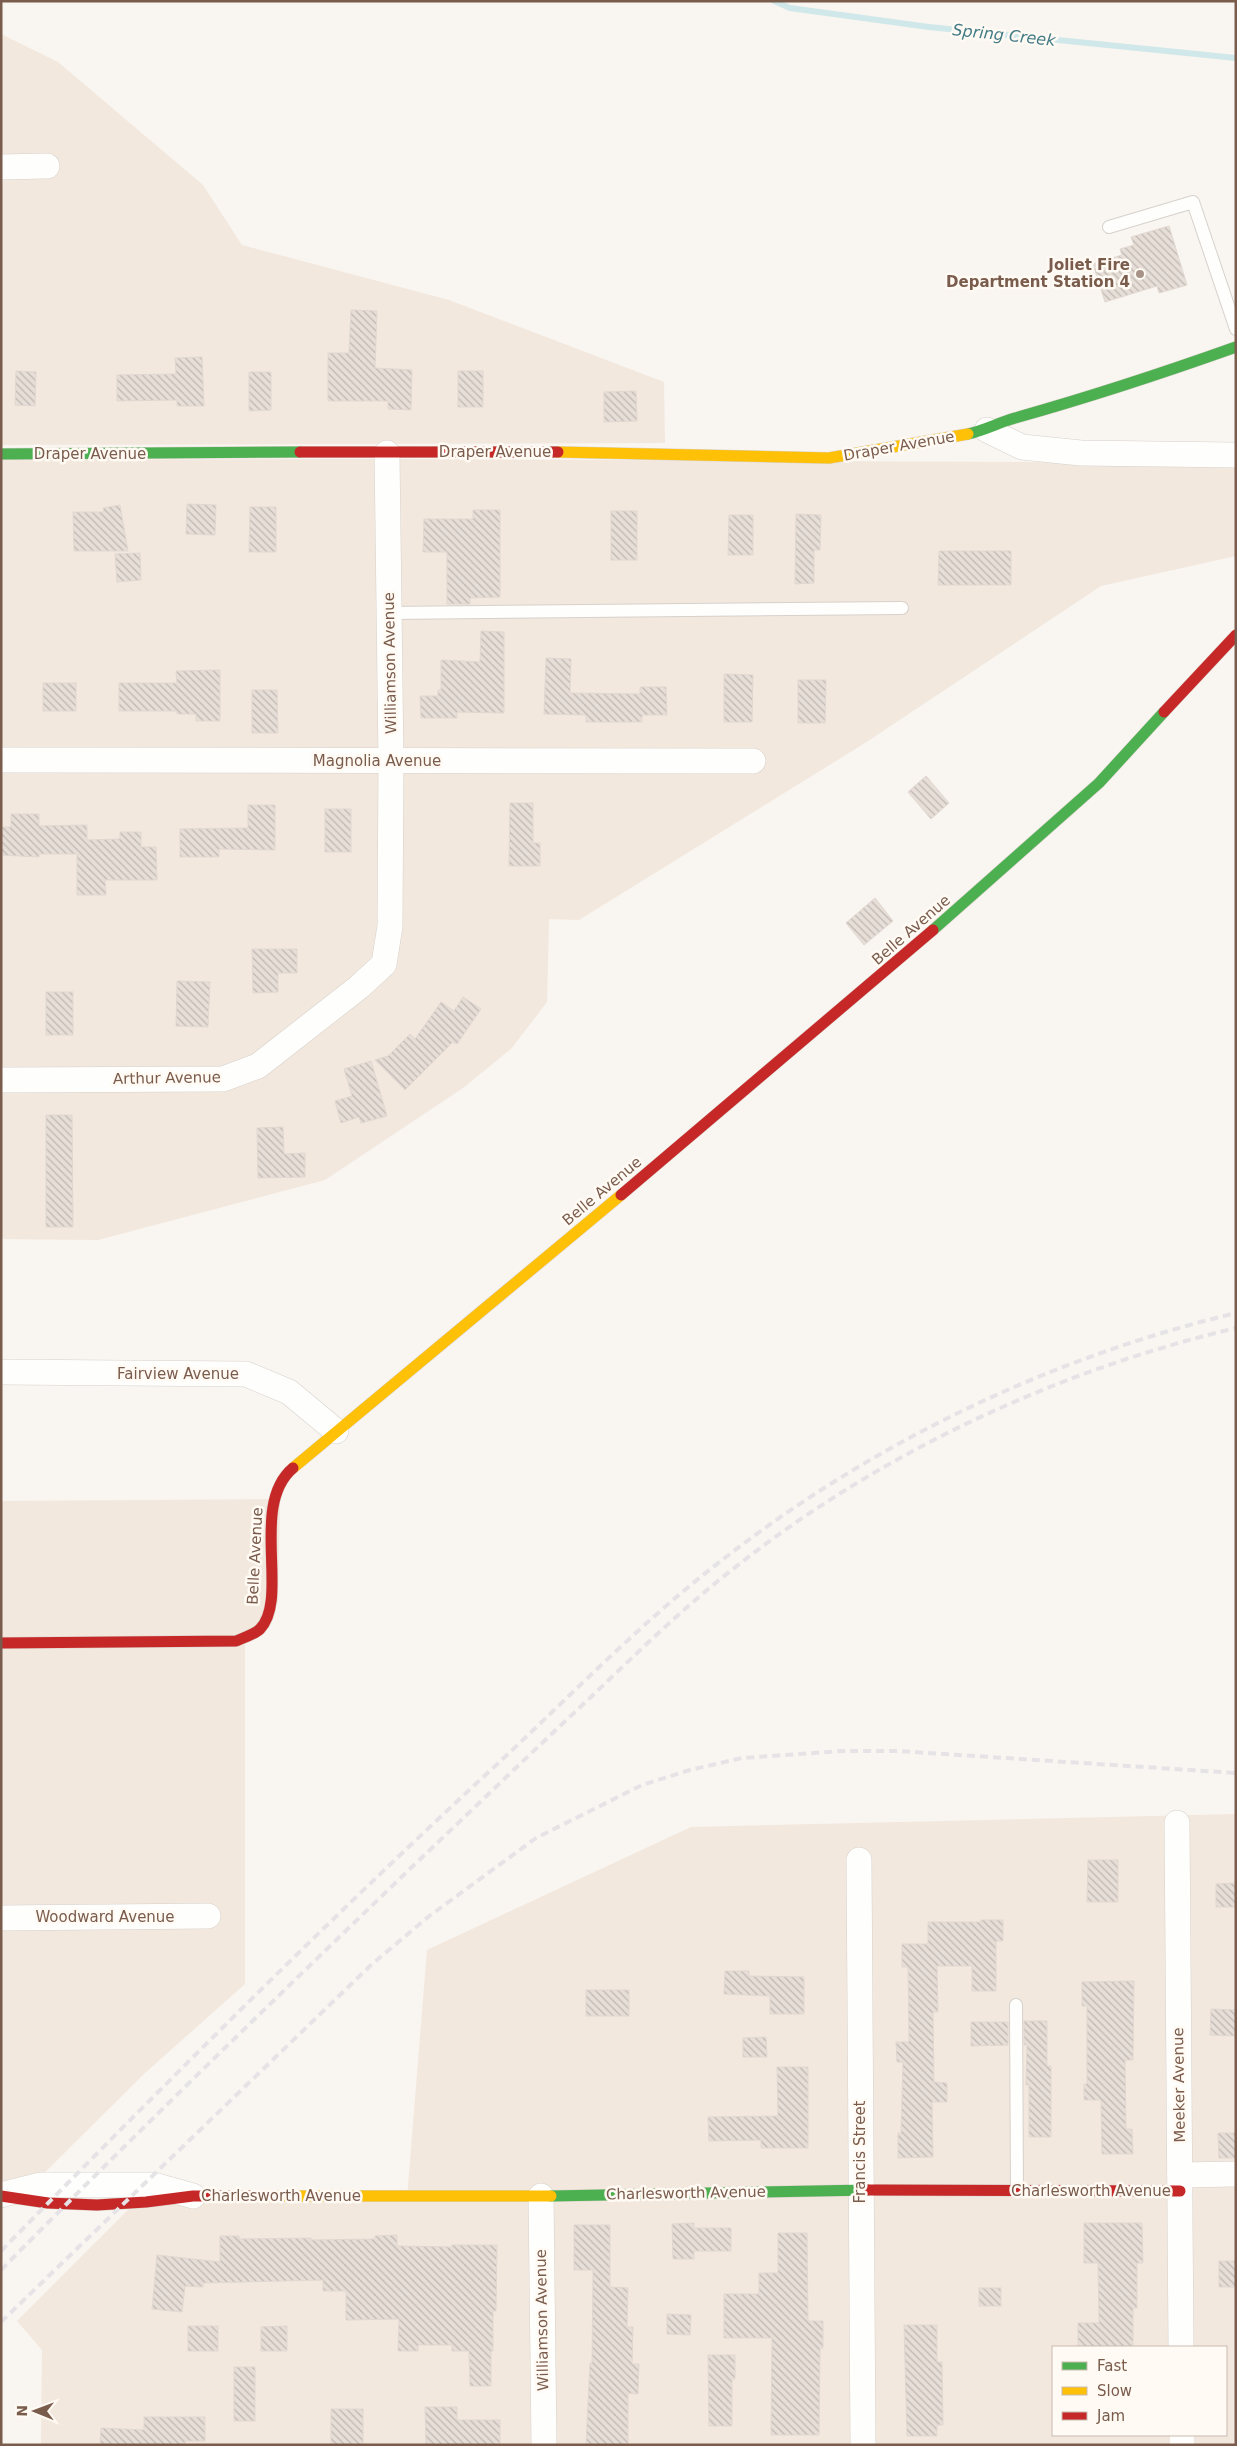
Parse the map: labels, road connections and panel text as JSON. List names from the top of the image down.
{
  "streets": {
    "street": [
      "Draper Avenue",
      "Williamson Avenue",
      "Magnolia Avenue",
      "Belle Avenue",
      "Arthur Avenue",
      "Fairview Avenue",
      "Woodward Avenue",
      "Meeker Avenue",
      "Francis Street",
      "Charlesworth Avenue"
    ]
  },
  "crossings": [
    ["Draper Avenue", "Williamson Avenue"],
    ["Williamson Avenue", "Magnolia Avenue"],
    ["Williamson Avenue", "Arthur Avenue"],
    ["Williamson Avenue", "Charlesworth Avenue"],
    ["Belle Avenue", "Fairview Avenue"],
    ["Meeker Avenue", "Charlesworth Avenue"],
    ["Francis Street", "Charlesworth Avenue"]
  ],
  "water": ["Spring Creek"],
  "places": ["Joliet Fire Department Station 4"],
  "legend": ["Fast", "Slow", "Jam"],
  "north": "left"
}
